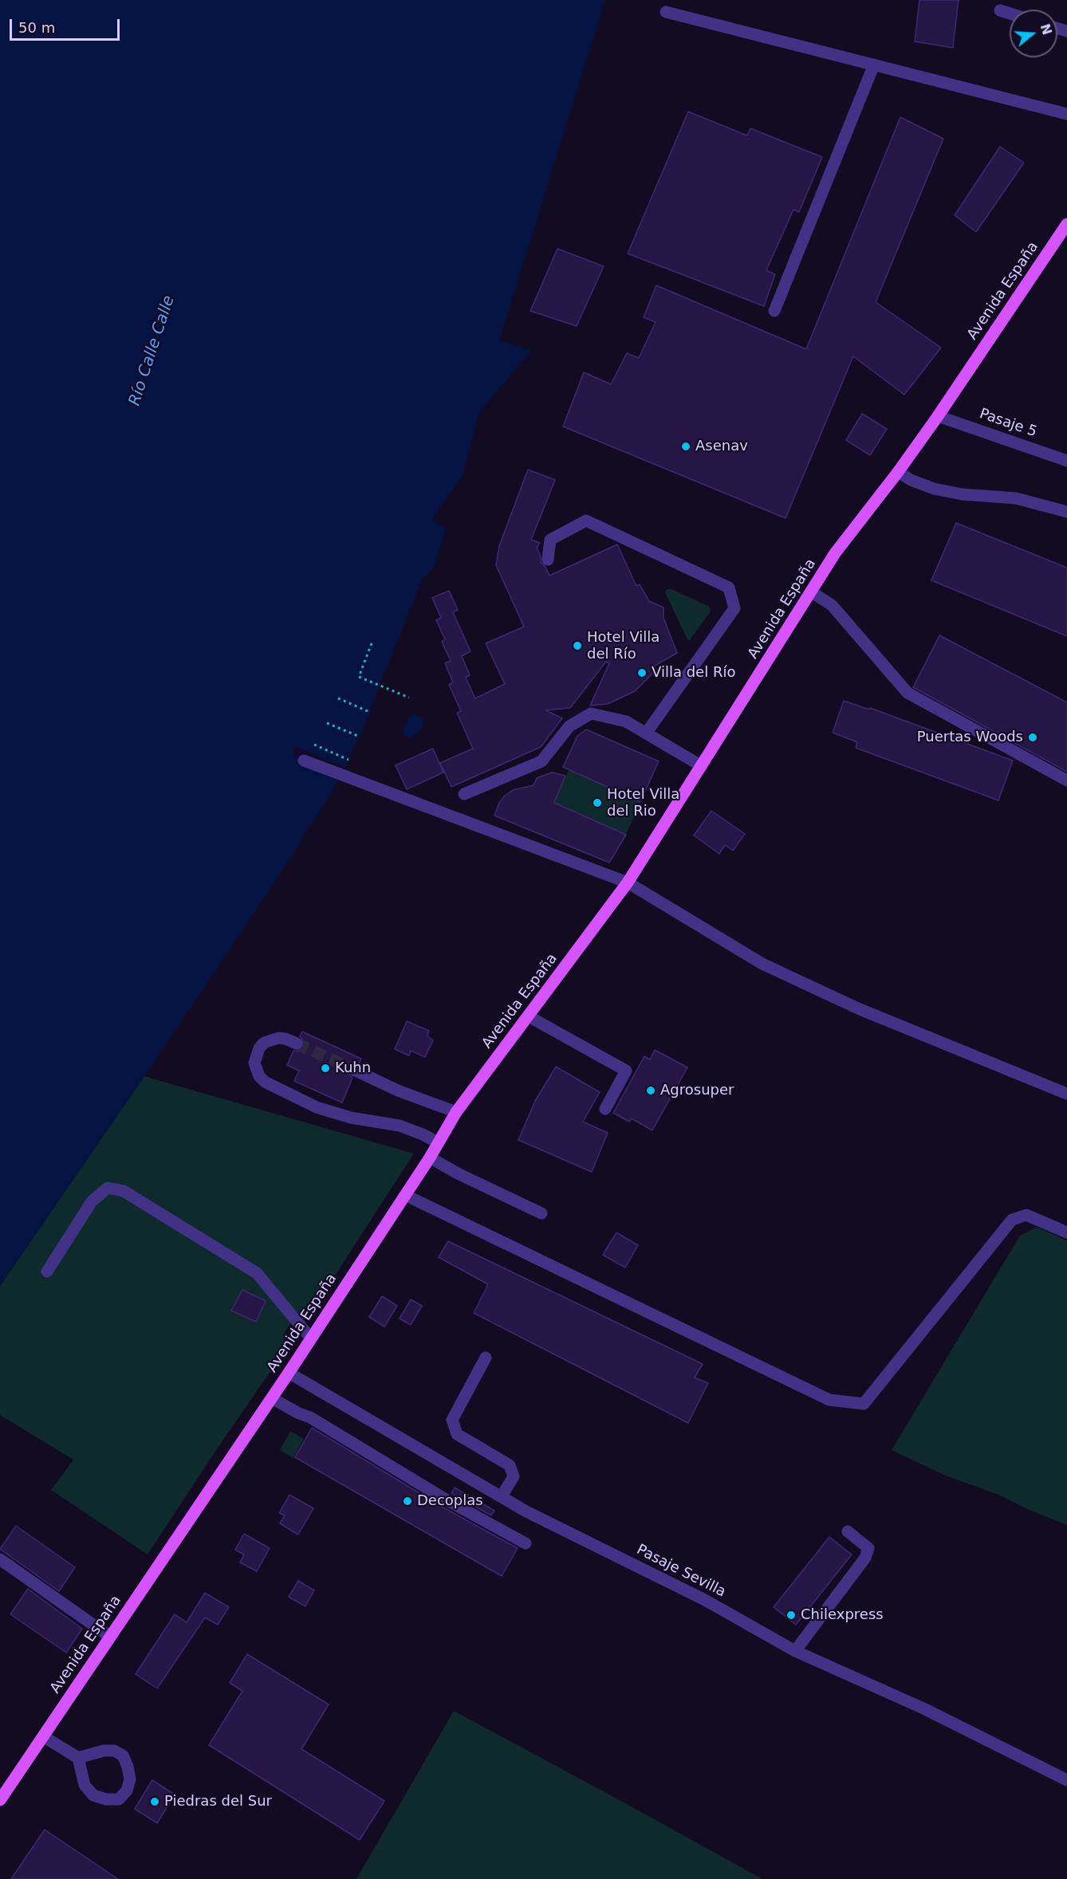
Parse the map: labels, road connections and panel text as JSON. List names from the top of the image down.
{
  "streets": {
    "main road": ["Avenida España"],
    "street": ["Pasaje 5", "Pasaje Sevilla"]
  },
  "crossings": [
    ["Avenida España", "Pasaje 5"],
    ["Avenida España", "Pasaje Sevilla"]
  ],
  "water": ["Río Calle Calle"],
  "places": [
    "Asenav",
    "Hotel Villa del Río",
    "Villa del Río",
    "Puertas Woods",
    "Hotel Villa del Rio",
    "Kuhn",
    "Agrosuper",
    "Decoplas",
    "Chilexpress",
    "Piedras del Sur"
  ],
  "scale_bar": "50 m",
  "north": "right"
}
